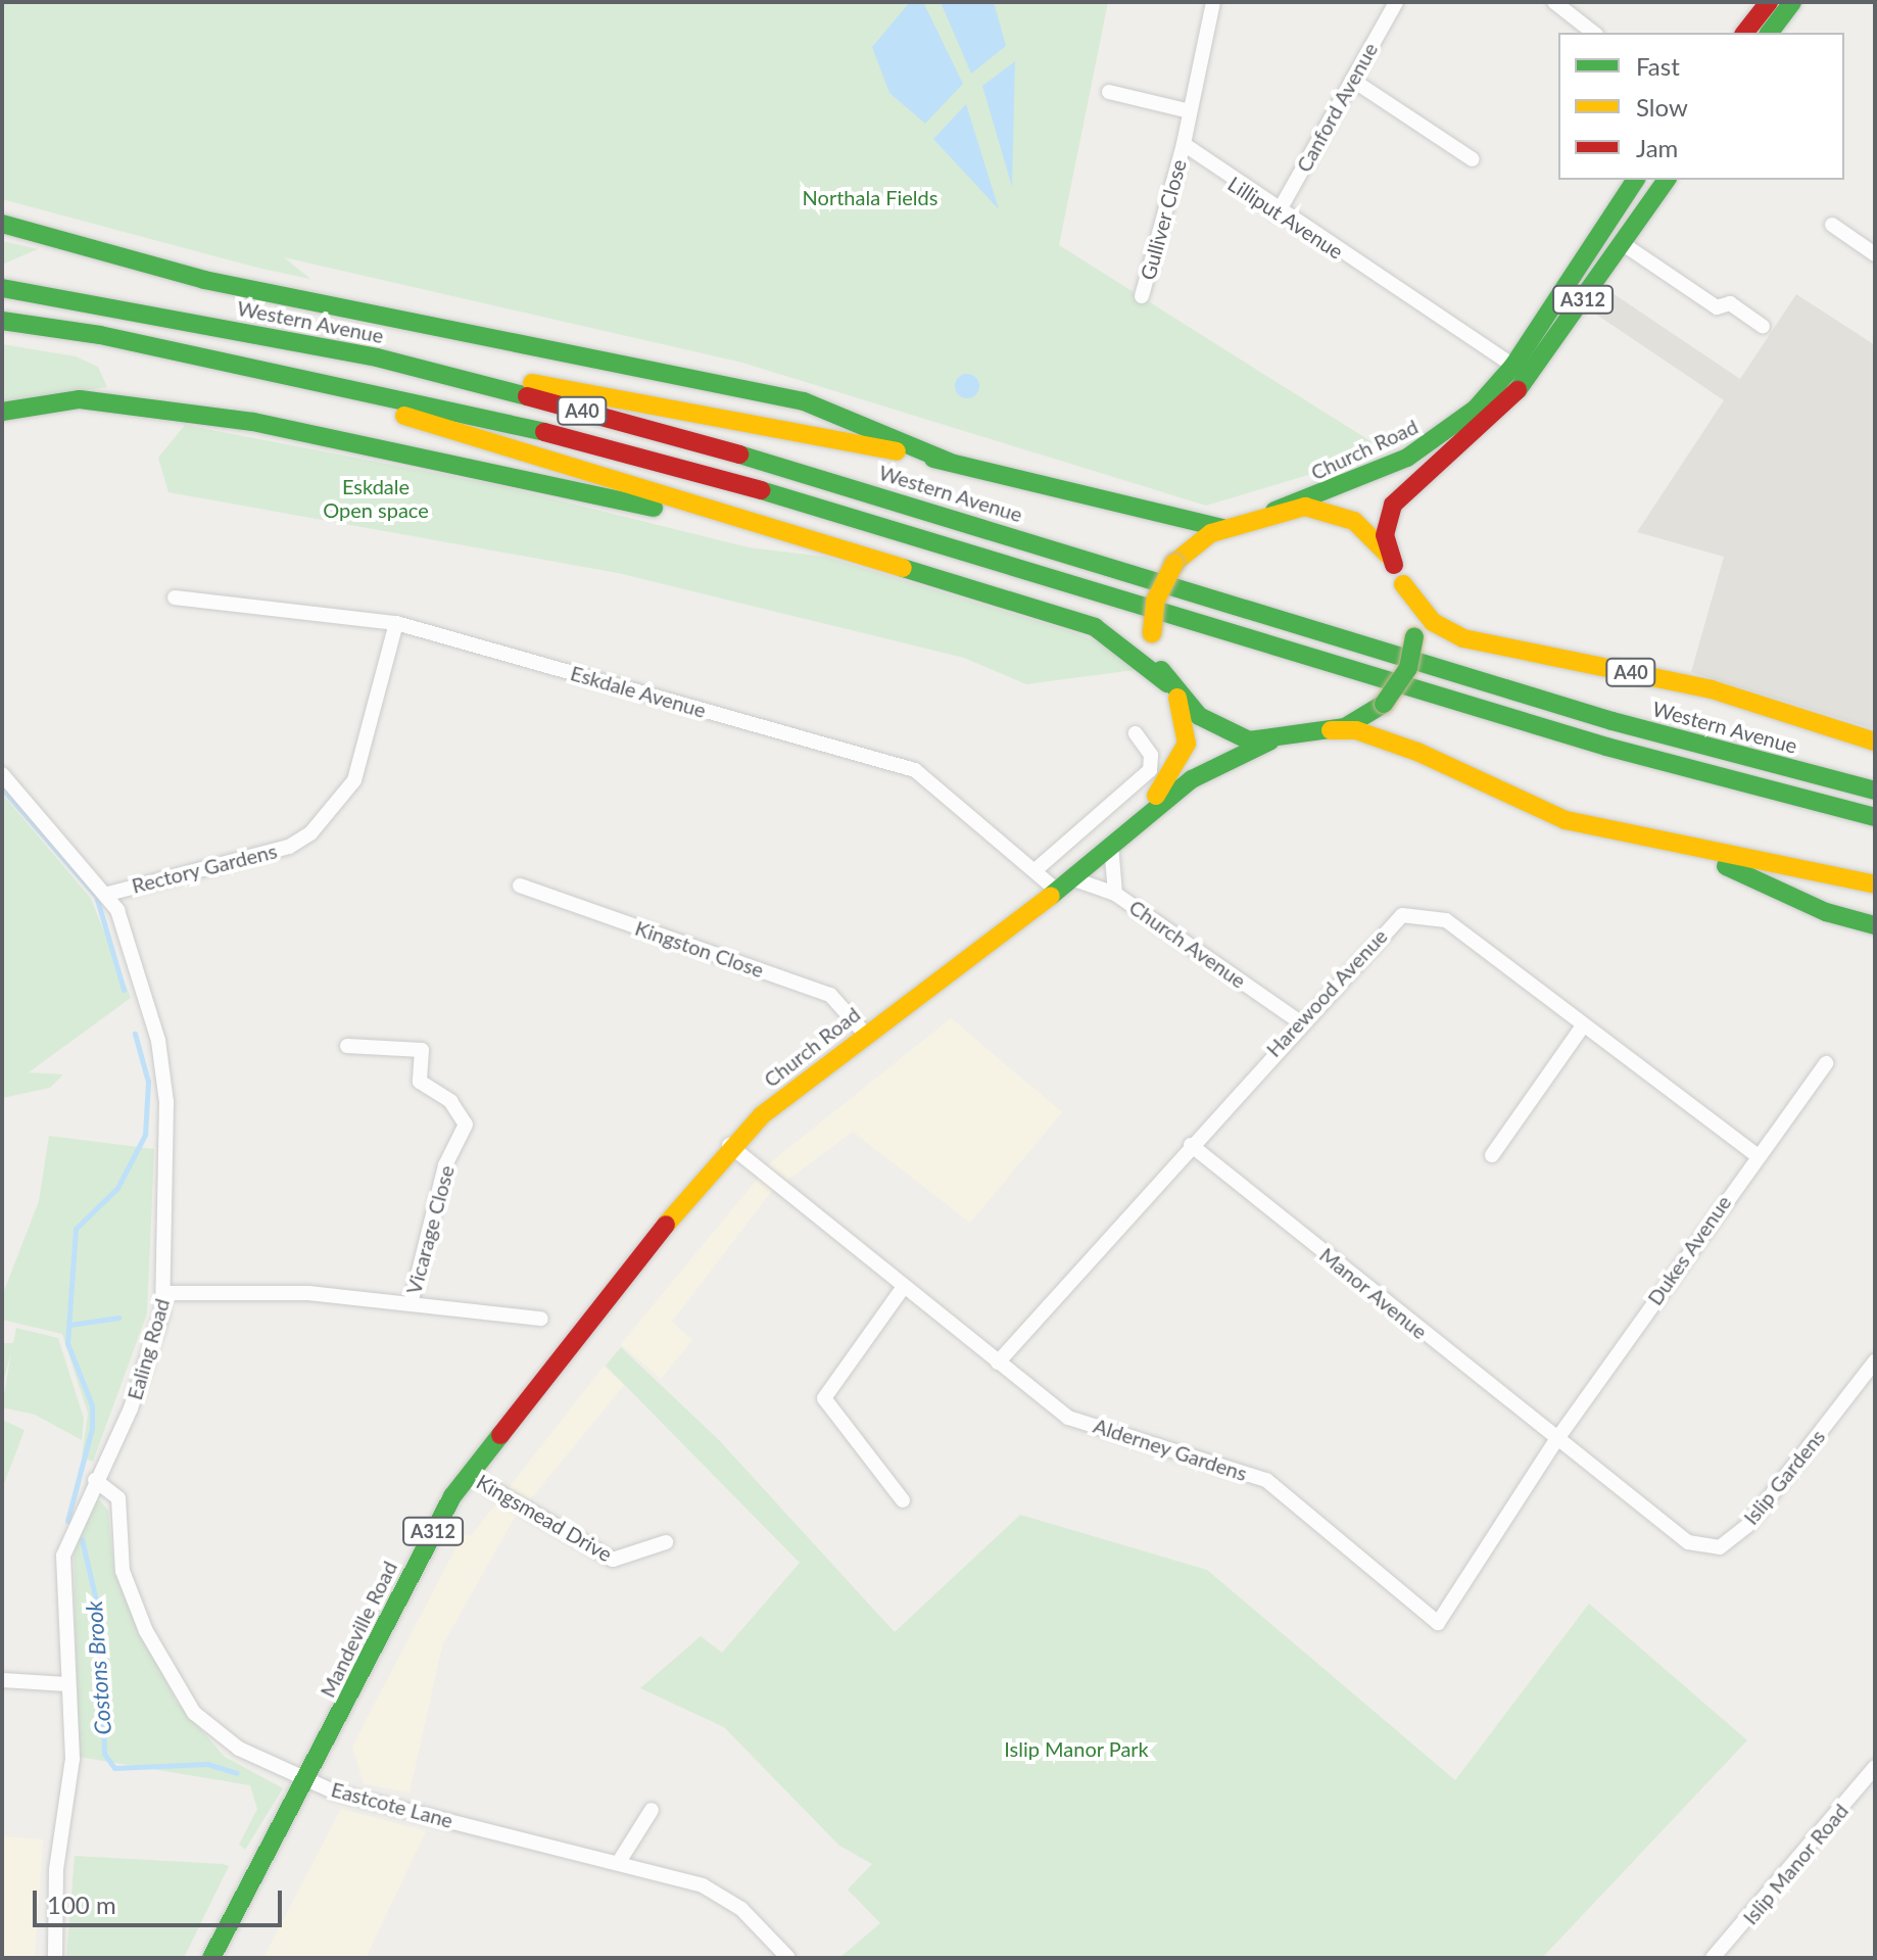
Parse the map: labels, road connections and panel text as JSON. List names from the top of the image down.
{
  "streets": {
    "main road": [
      "A312",
      "Western Avenue",
      "A40",
      "Church Road",
      "Mandeville Road"
    ],
    "street": [
      "Canford Avenue",
      "Lilliput Avenue",
      "Gulliver Close",
      "Eskdale Avenue",
      "Rectory Gardens",
      "Church Avenue",
      "Kingston Close",
      "Harewood Avenue",
      "Vicarage Close",
      "Dukes Avenue",
      "Manor Avenue",
      "Ealing Road",
      "Alderney Gardens",
      "Islip Gardens",
      "Kingsmead Drive",
      "Eastcote Lane",
      "Islip Manor Road"
    ]
  },
  "crossings": [
    ["Canford Avenue", "Lilliput Avenue"],
    ["Lilliput Avenue", "Gulliver Close"],
    ["Lilliput Avenue", "Church Road"],
    ["A312", "A40"],
    ["A312", "Church Road"],
    ["Western Avenue", "A40"],
    ["A40", "Church Road"],
    ["Church Road", "Eskdale Avenue"],
    ["Church Road", "Church Avenue"],
    ["Church Road", "Kingston Close"],
    ["Church Road", "Alderney Gardens"],
    ["Church Road", "Mandeville Road"],
    ["Eskdale Avenue", "Rectory Gardens"],
    ["Eskdale Avenue", "Church Avenue"],
    ["Rectory Gardens", "Ealing Road"],
    ["Church Avenue", "Harewood Avenue"],
    ["Harewood Avenue", "Dukes Avenue"],
    ["Harewood Avenue", "Manor Avenue"],
    ["Harewood Avenue", "Alderney Gardens"],
    ["Dukes Avenue", "Manor Avenue"],
    ["Dukes Avenue", "Alderney Gardens"],
    ["Dukes Avenue", "Islip Gardens"],
    ["Manor Avenue", "Alderney Gardens"],
    ["Manor Avenue", "Islip Gardens"],
    ["Ealing Road", "Eastcote Lane"],
    ["Alderney Gardens", "Islip Gardens"],
    ["Kingsmead Drive", "Mandeville Road"],
    ["Mandeville Road", "Eastcote Lane"]
  ],
  "water": ["Costons Brook"],
  "parks": ["Northala Fields", "Eskdale Open space", "Islip Manor Park"],
  "legend": ["Fast", "Slow", "Jam"],
  "scale_bar": "100 m"
}
